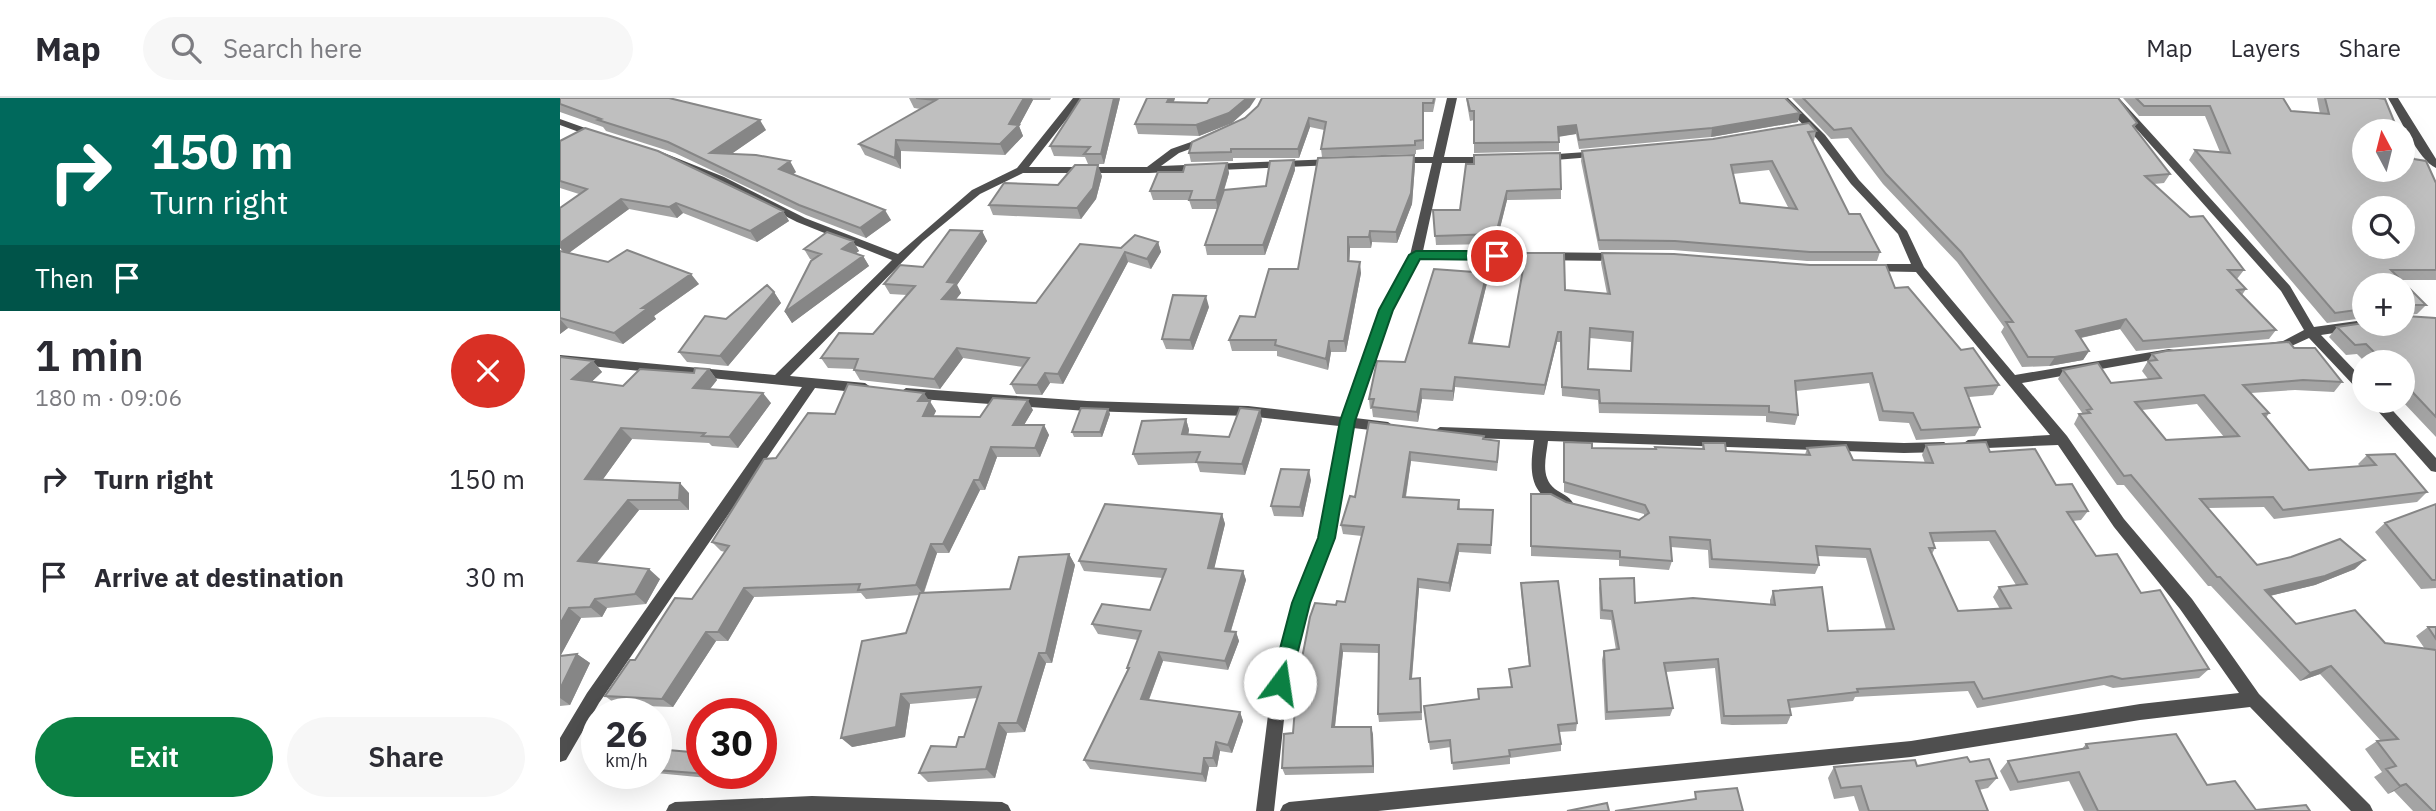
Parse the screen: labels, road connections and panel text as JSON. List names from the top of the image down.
{
  "north": "top",
  "page": {
    "header": "Map",
    "search": "Search here",
    "nav": ["Map", "Layers", "Share"],
    "turn": ["150 m", "Turn right"],
    "map_buttons": ["+", "−"],
    "then": "Then",
    "heading": ["1 min", "180 m · 09:06"],
    "list": [
      {
        "name": "Turn right",
        "value": "150 m"
      },
      {
        "name": "Arrive at destination",
        "value": "30 m"
      }
    ],
    "speed": "26 km/h",
    "limit": "30",
    "buttons": ["Exit", "Share"]
  }
}
